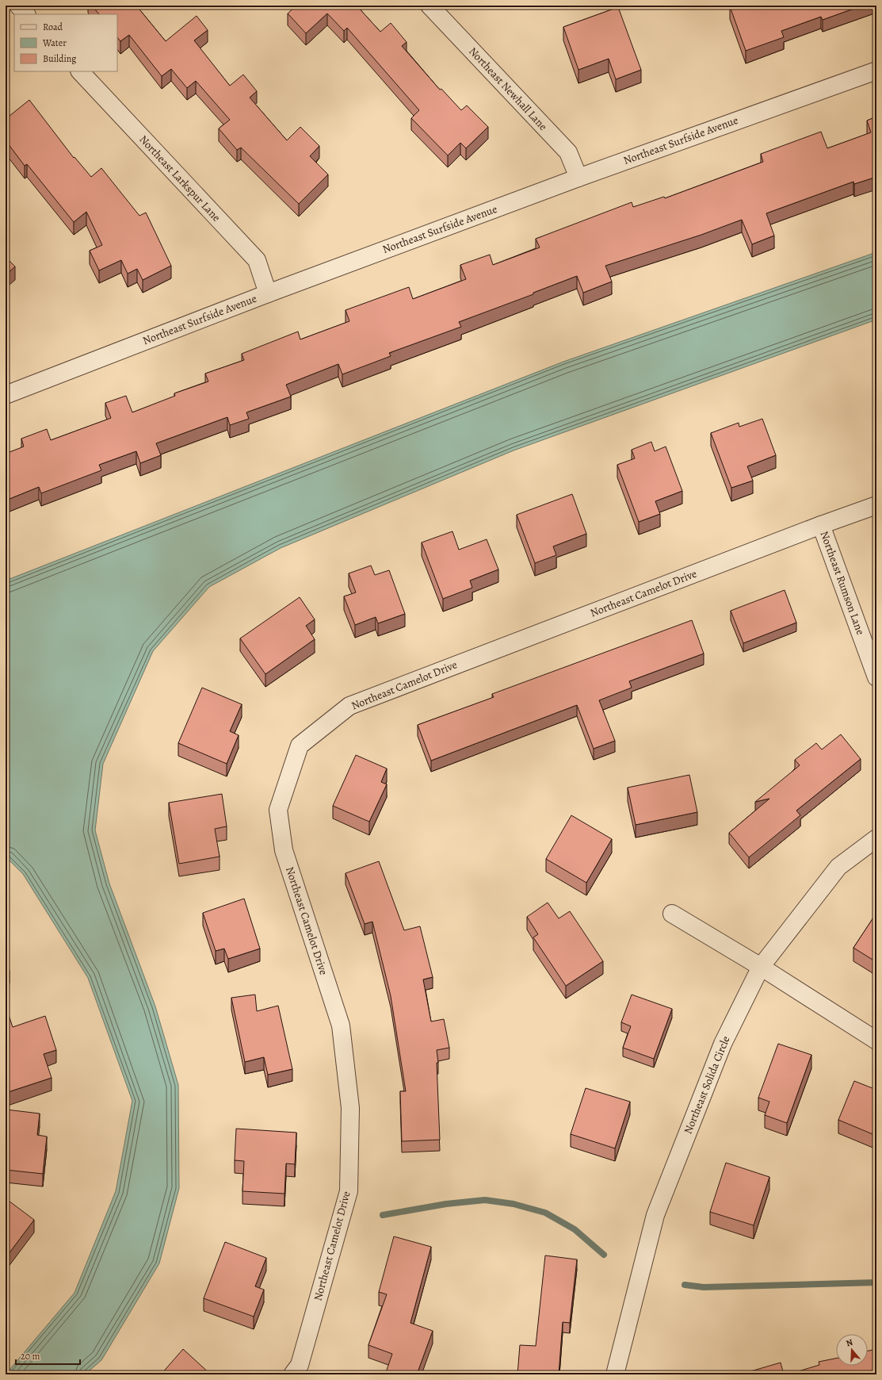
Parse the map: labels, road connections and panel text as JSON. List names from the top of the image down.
{
  "streets": {
    "street": [
      "Northeast Newhall Lane",
      "Northeast Surfside Avenue",
      "Northeast Larkspur Lane",
      "Northeast Rumson Lane",
      "Northeast Camelot Drive",
      "Northeast Solida Circle"
    ]
  },
  "crossings": [
    ["Northeast Newhall Lane", "Northeast Surfside Avenue"],
    ["Northeast Surfside Avenue", "Northeast Larkspur Lane"],
    ["Northeast Rumson Lane", "Northeast Camelot Drive"]
  ],
  "legend": ["Road", "Water", "Building"],
  "scale_bar": "20 m",
  "north": "top"
}
